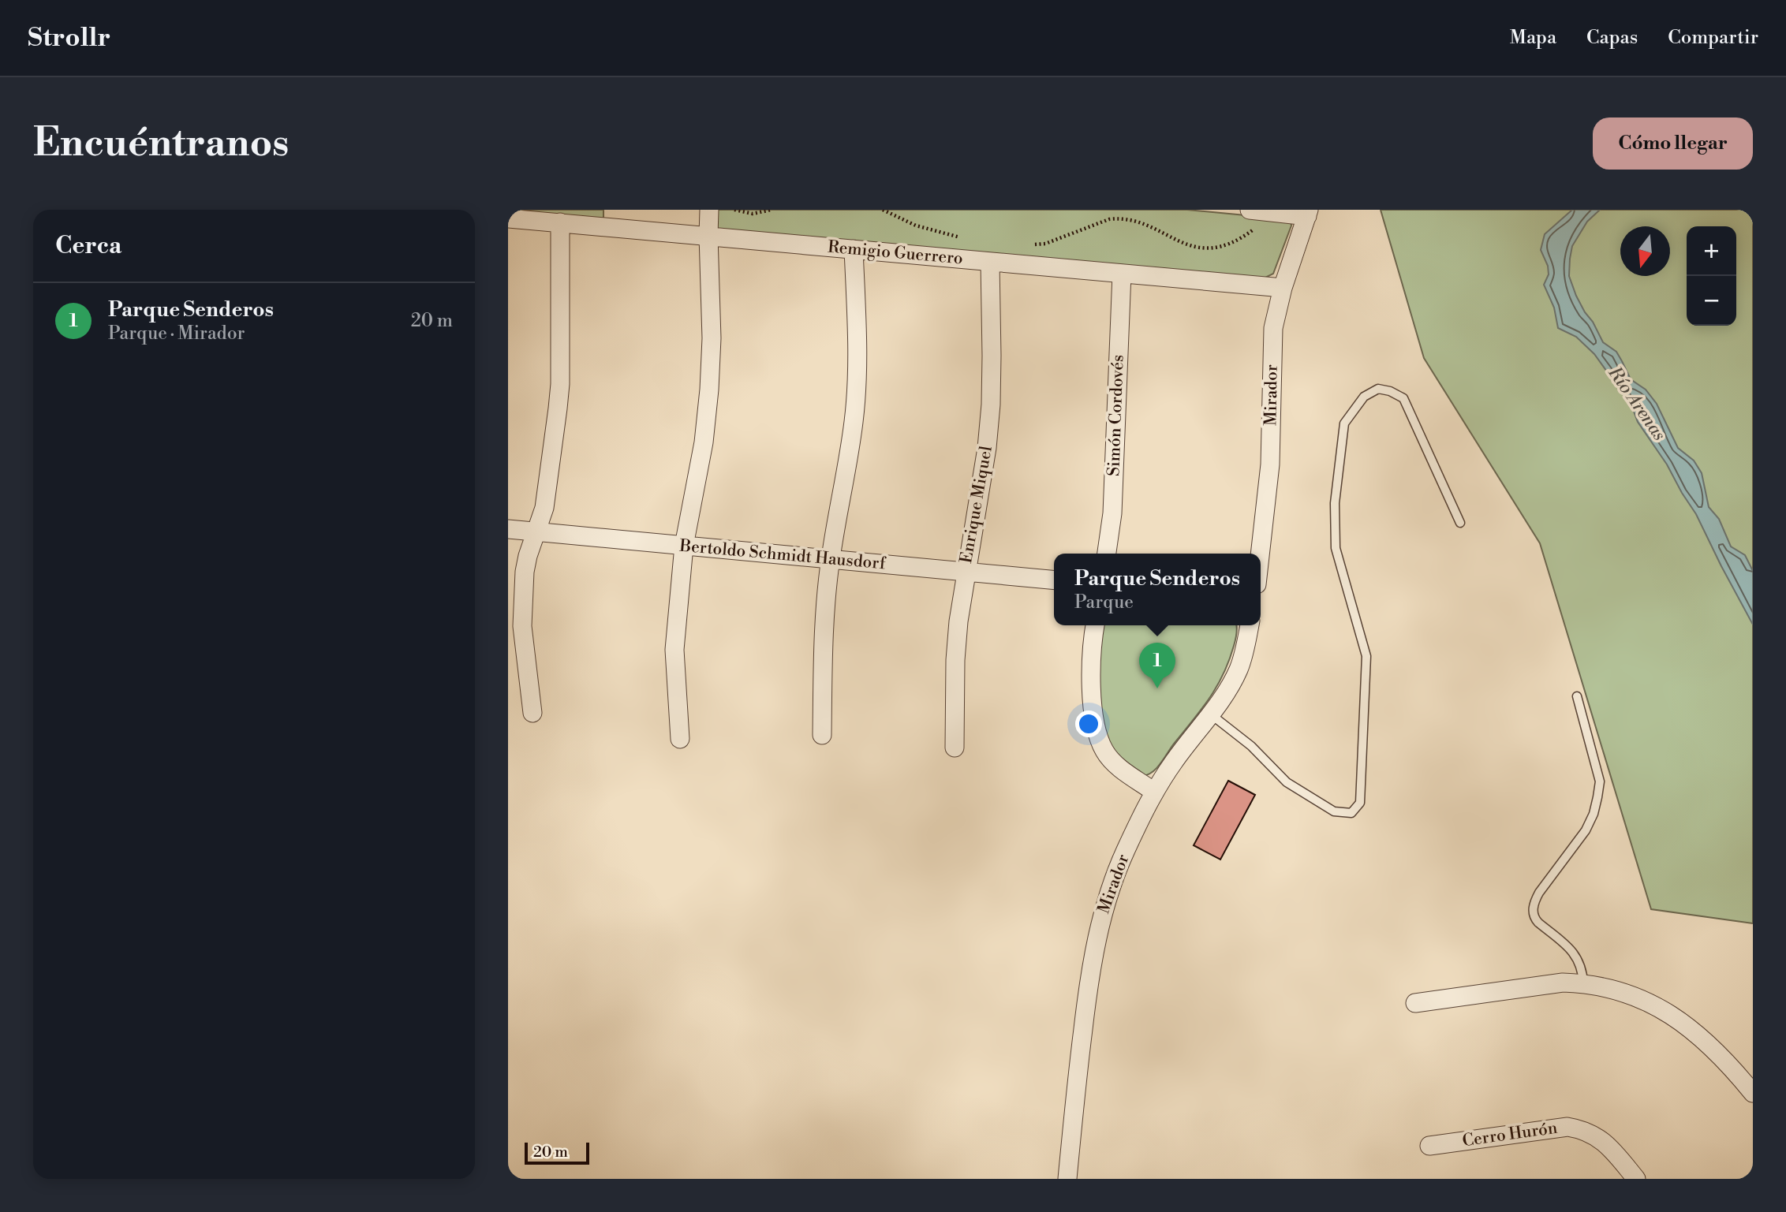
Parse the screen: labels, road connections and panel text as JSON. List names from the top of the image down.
{
  "streets": {
    "street": [
      "Remigio Guerrero",
      "Mirador",
      "Simón Cordovés",
      "Enrique Miquel",
      "Bertoldo Schmidt Hausdorf",
      "Cerro Hurón"
    ]
  },
  "crossings": [
    ["Remigio Guerrero", "Mirador"],
    ["Remigio Guerrero", "Simón Cordovés"],
    ["Remigio Guerrero", "Enrique Miquel"],
    ["Enrique Miquel", "Bertoldo Schmidt Hausdorf"]
  ],
  "water": ["Río Arenas"],
  "scale_bar": "20 m",
  "north": "bottom",
  "page": {
    "header": "Strollr",
    "nav": ["Mapa", "Capas", "Compartir"],
    "buttons": "Cómo llegar",
    "title": "Encuéntranos",
    "heading": "Cerca",
    "map_buttons": ["+", "−"],
    "list": [
      {
        "mark": "1",
        "name": "Parque Senderos",
        "note": "Parque · Mirador",
        "value": "20 m"
      }
    ],
    "popup": ["Parque Senderos", "Parque"],
    "pins": "1",
    "scale": "20 m"
  }
}
